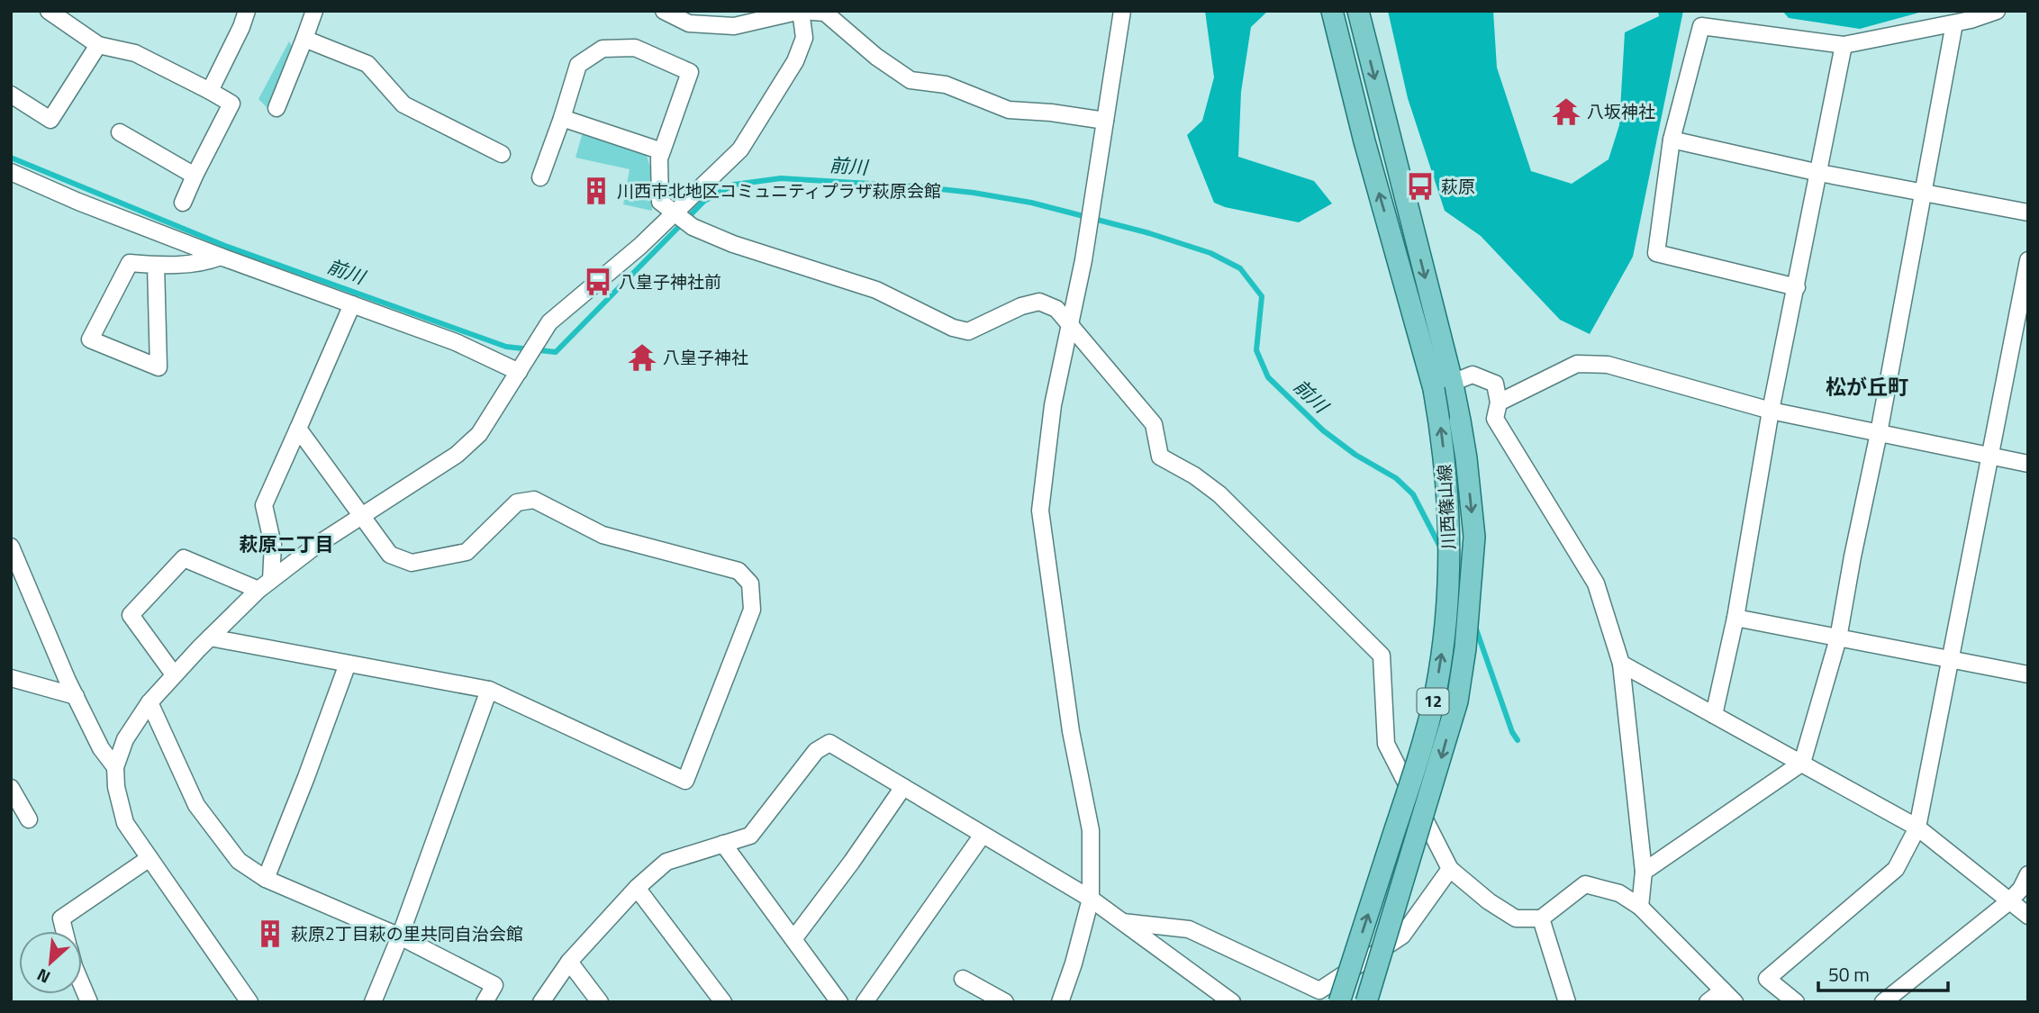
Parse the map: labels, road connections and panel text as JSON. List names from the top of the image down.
{
  "streets": {
    "main road": ["川西篠山線", "12"]
  },
  "districts": ["松が丘町", "萩原二丁目"],
  "water": ["前川"],
  "places": {
    "temple": ["八坂神社", "八皇子神社"],
    "bus stop": ["萩原", "八皇子神社前"],
    "building": ["川西市北地区コミュニティプラザ萩原会館", "萩原2丁目萩の里共同自治会館"]
  },
  "scale_bar": "50 m",
  "north": "bottom left"
}
